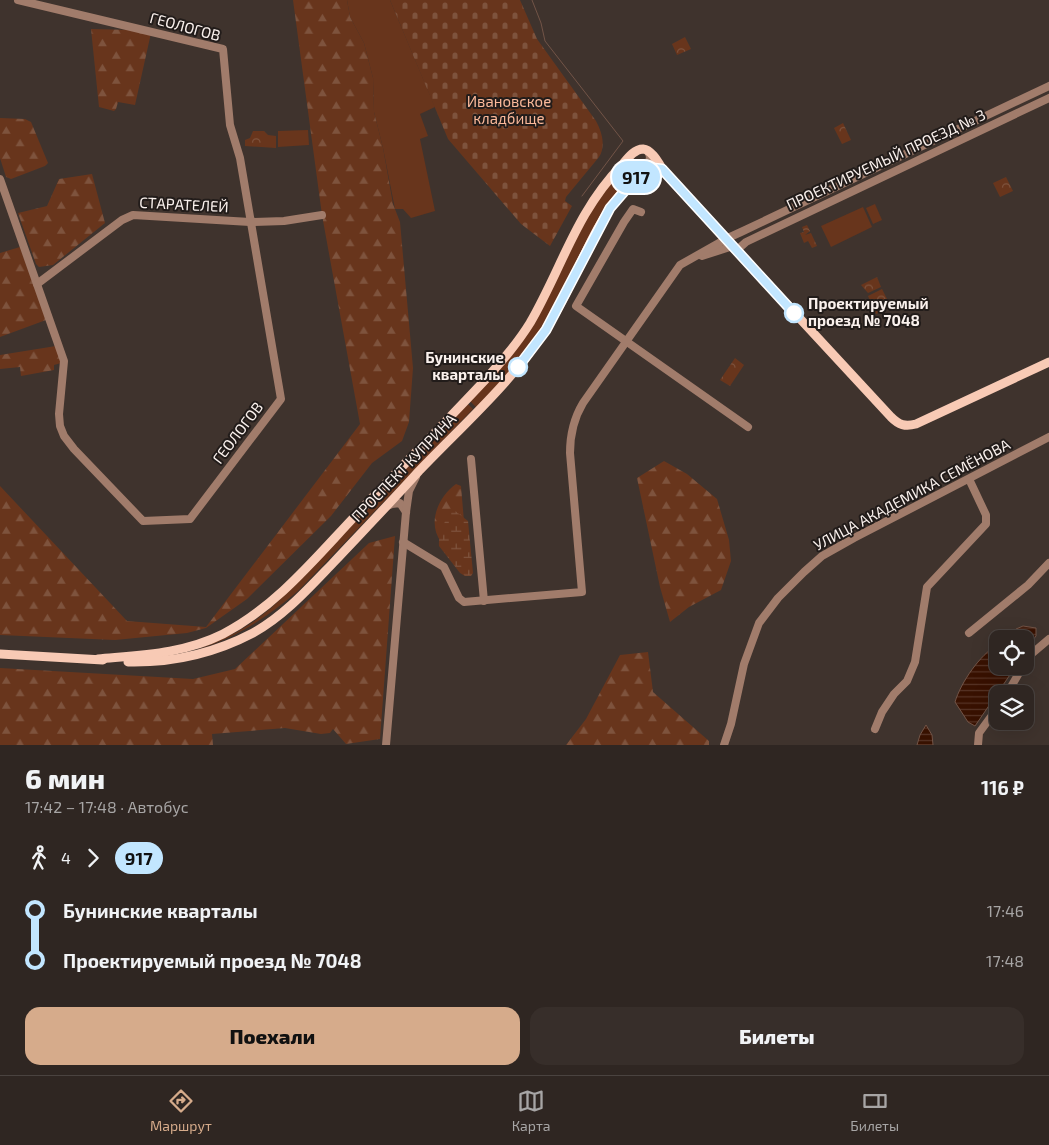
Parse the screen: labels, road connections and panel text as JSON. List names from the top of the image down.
{
  "streets": {
    "main road": ["ПРОСПЕКТ КУПРИНА"],
    "street": [
      "ГЕОЛОГОВ",
      "ПРОЕКТИРУЕМЫЙ ПРОЕЗД № 3",
      "СТАРАТЕЛЕЙ",
      "УЛИЦА АКАДЕМИКА СЕМЁНОВА"
    ]
  },
  "crossings": [
    ["ГЕОЛОГОВ", "СТАРАТЕЛЕЙ"]
  ],
  "parks": ["Ивановское кладбище"],
  "places": ["Проектируемый проезд № 7048", "Бунинские кварталы"],
  "lines": ["bus line 917"],
  "page": {
    "on_map": "917",
    "heading": ["6 мин", "17:42 – 17:48 · Автобус", "116 ₽"],
    "legs": ["4", "917"],
    "list": [
      {
        "name": "Бунинские кварталы",
        "value": "17:46"
      },
      {
        "name": "Проектируемый проезд № 7048",
        "value": "17:48"
      }
    ],
    "buttons": ["Поехали", "Билеты"],
    "tabs": ["Маршрут", "Карта", "Билеты"]
  }
}
